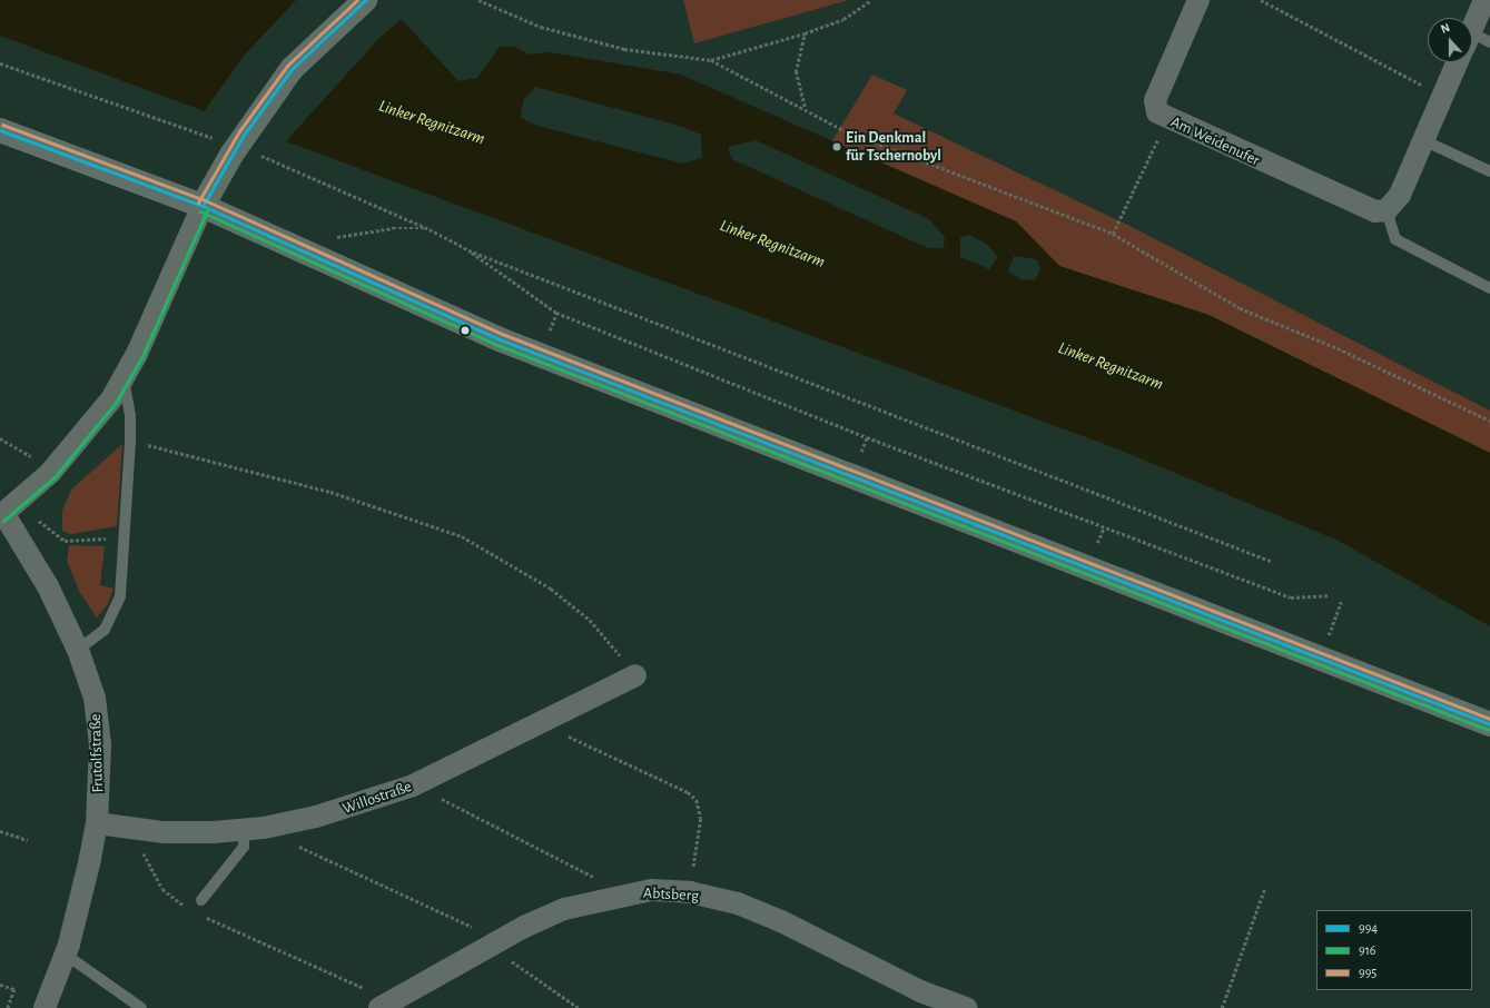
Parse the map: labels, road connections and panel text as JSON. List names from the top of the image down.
{
  "streets": {
    "street": [
      "Am Weidenufer",
      "Frutolfstraße",
      "Willostraße",
      "Abtsberg"
    ]
  },
  "crossings": [
    ["Frutolfstraße", "Willostraße"]
  ],
  "water": ["Linker Regnitzarm"],
  "places": ["Ein Denkmal für Tschernobyl"],
  "lines": ["transit line 994", "transit line 995", "transit line 916"],
  "legend": ["994", "916", "995"],
  "north": "top"
}
